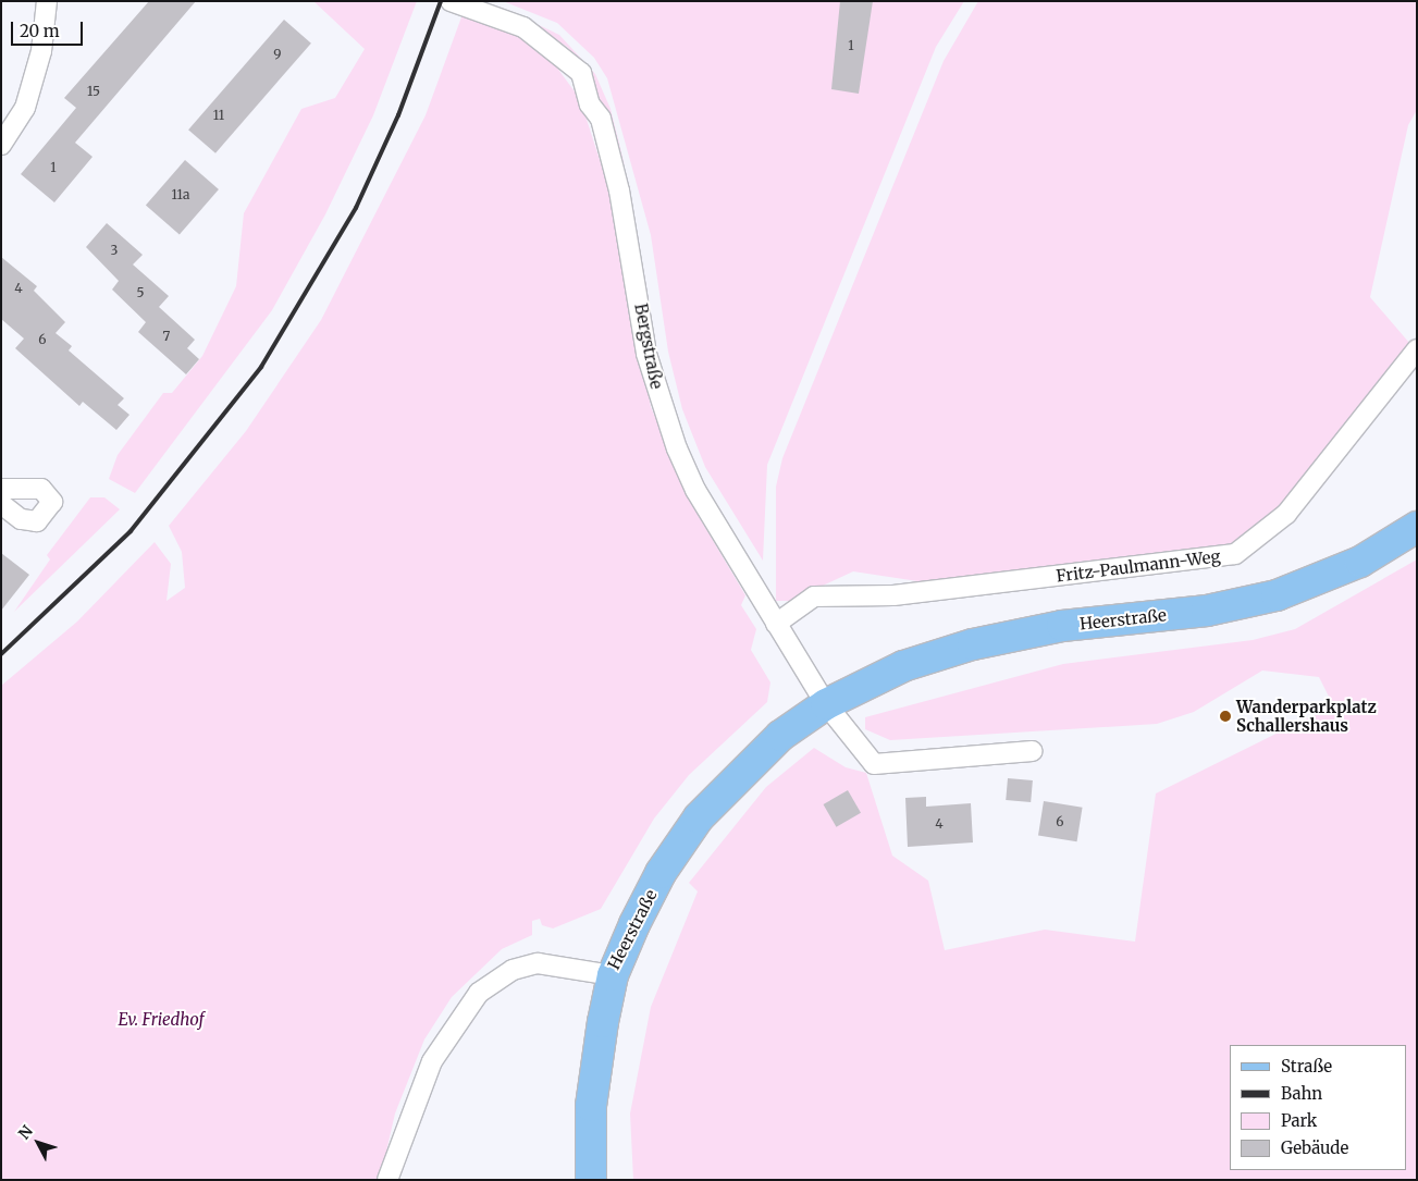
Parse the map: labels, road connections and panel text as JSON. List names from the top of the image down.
{
  "streets": {
    "main road": ["Heerstraße"],
    "street": ["Bergstraße", "Fritz-Paulmann-Weg"]
  },
  "crossings": [
    ["Bergstraße", "Fritz-Paulmann-Weg"],
    ["Bergstraße", "Heerstraße"]
  ],
  "parks": ["Ev. Friedhof"],
  "places": ["Wanderparkplatz Schallershaus"],
  "house_numbers": [
    "1",
    "9",
    "15",
    "11",
    "1",
    "11a",
    "3",
    "4",
    "5",
    "7",
    "6",
    "6",
    "4"
  ],
  "legend": [
    "Straße",
    "Bahn",
    "Park",
    "Gebäude"
  ],
  "scale_bar": "20 m",
  "north": "top left"
}
